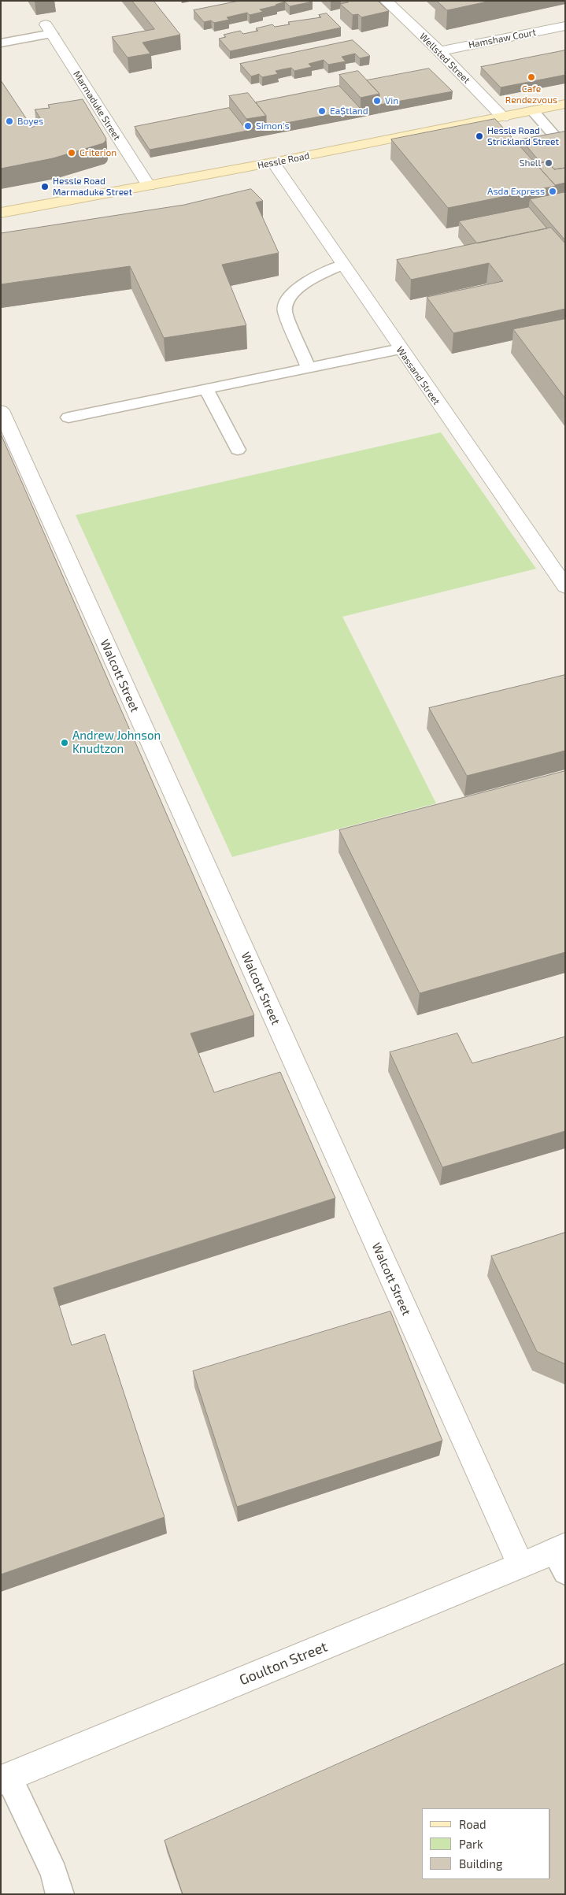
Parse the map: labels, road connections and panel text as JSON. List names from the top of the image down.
{
  "streets": {
    "street": [
      "Hamshaw Court",
      "Wellsted Street",
      "Marmaduke Street",
      "Hessle Road",
      "Wassand Street",
      "Walcott Street",
      "Goulton Street"
    ]
  },
  "crossings": [
    ["Hamshaw Court", "Wellsted Street"],
    ["Wellsted Street", "Hessle Road"],
    ["Marmaduke Street", "Hessle Road"],
    ["Hessle Road", "Wassand Street"],
    ["Walcott Street", "Goulton Street"]
  ],
  "places": [
    "Cafe Rendezvous",
    "Vin",
    "Ea$tland",
    "Boyes",
    "Simon's",
    "Hessle Road Strickland Street",
    "Criterion",
    "Shell",
    "Hessle Road Marmaduke Street",
    "Asda Express",
    "Andrew Johnson Knudtzon"
  ],
  "legend": ["Road", "Park", "Building"]
}
